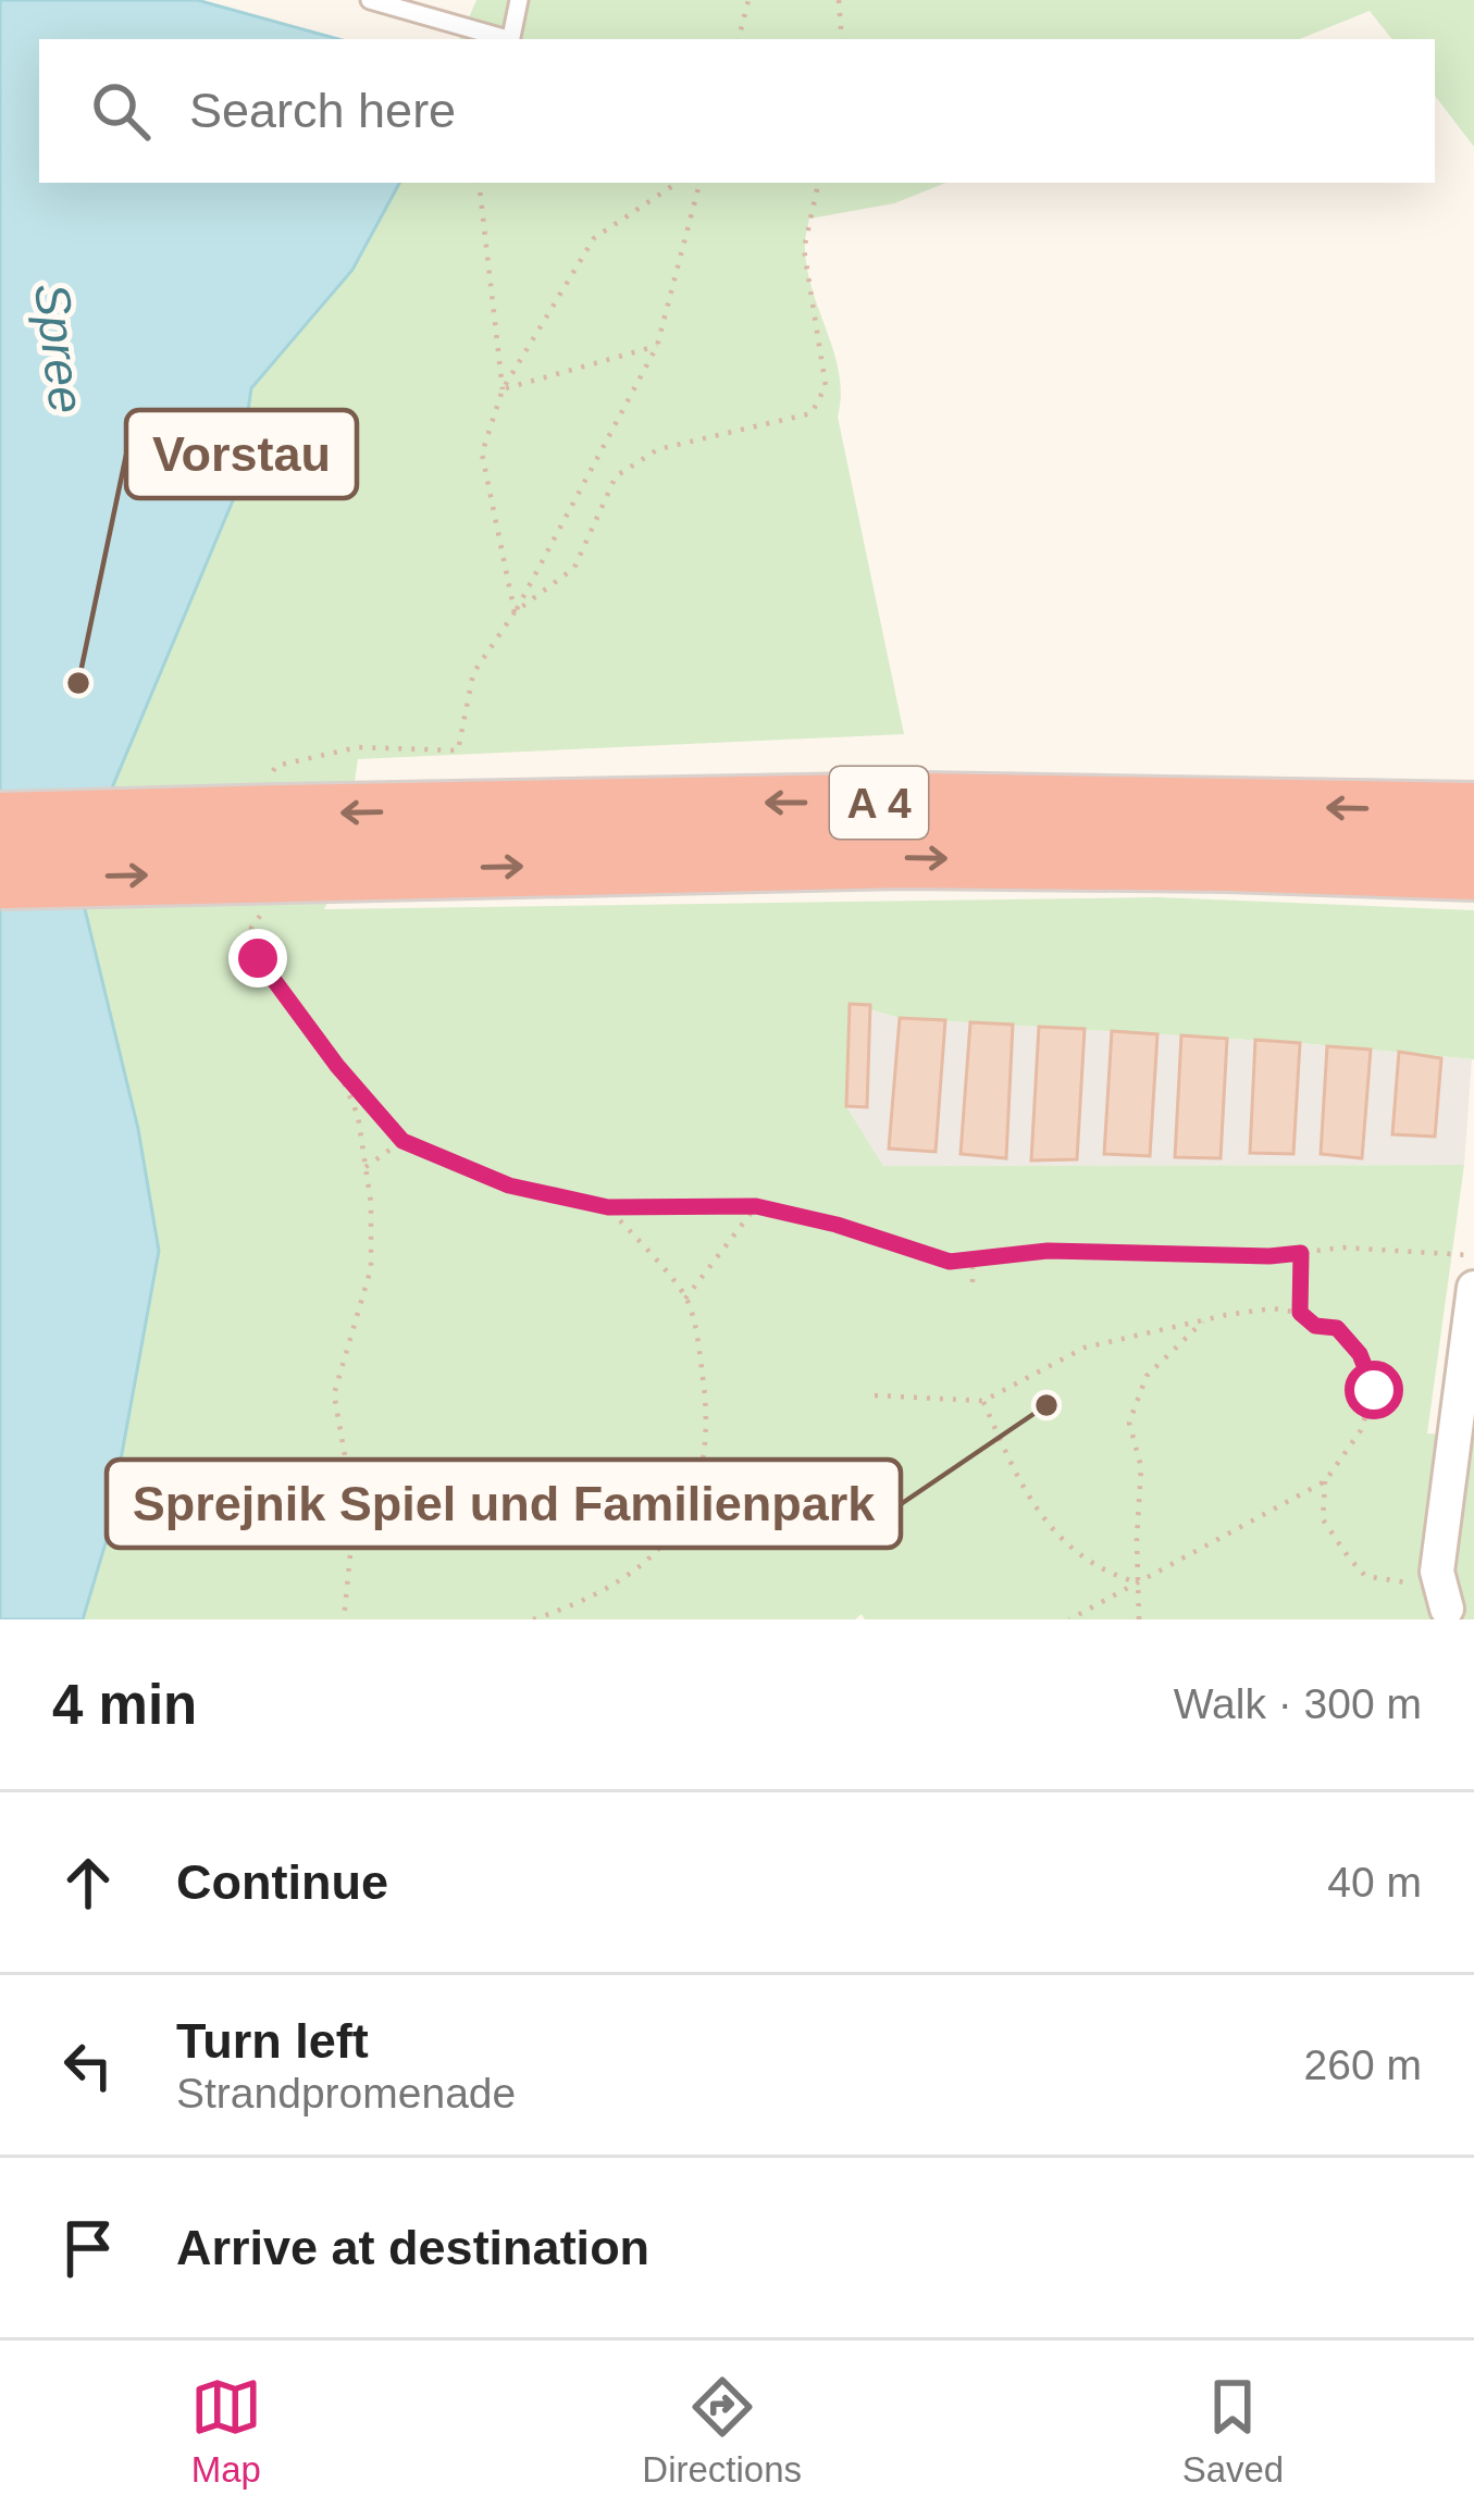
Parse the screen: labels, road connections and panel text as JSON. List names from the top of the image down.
{
  "streets": {
    "highway": ["A 4"]
  },
  "water": ["Spree"],
  "places": ["Vorstau", "Sprejnik Spiel und Familienpark"],
  "page": {
    "search": "Search here",
    "heading": ["4 min", "Walk · 300 m"],
    "list": [
      ["Continue", "40 m"],
      ["Turn left", "Strandpromenade", "260 m"],
      "Arrive at destination"
    ],
    "nav": ["Map", "Directions", "Saved"]
  }
}
